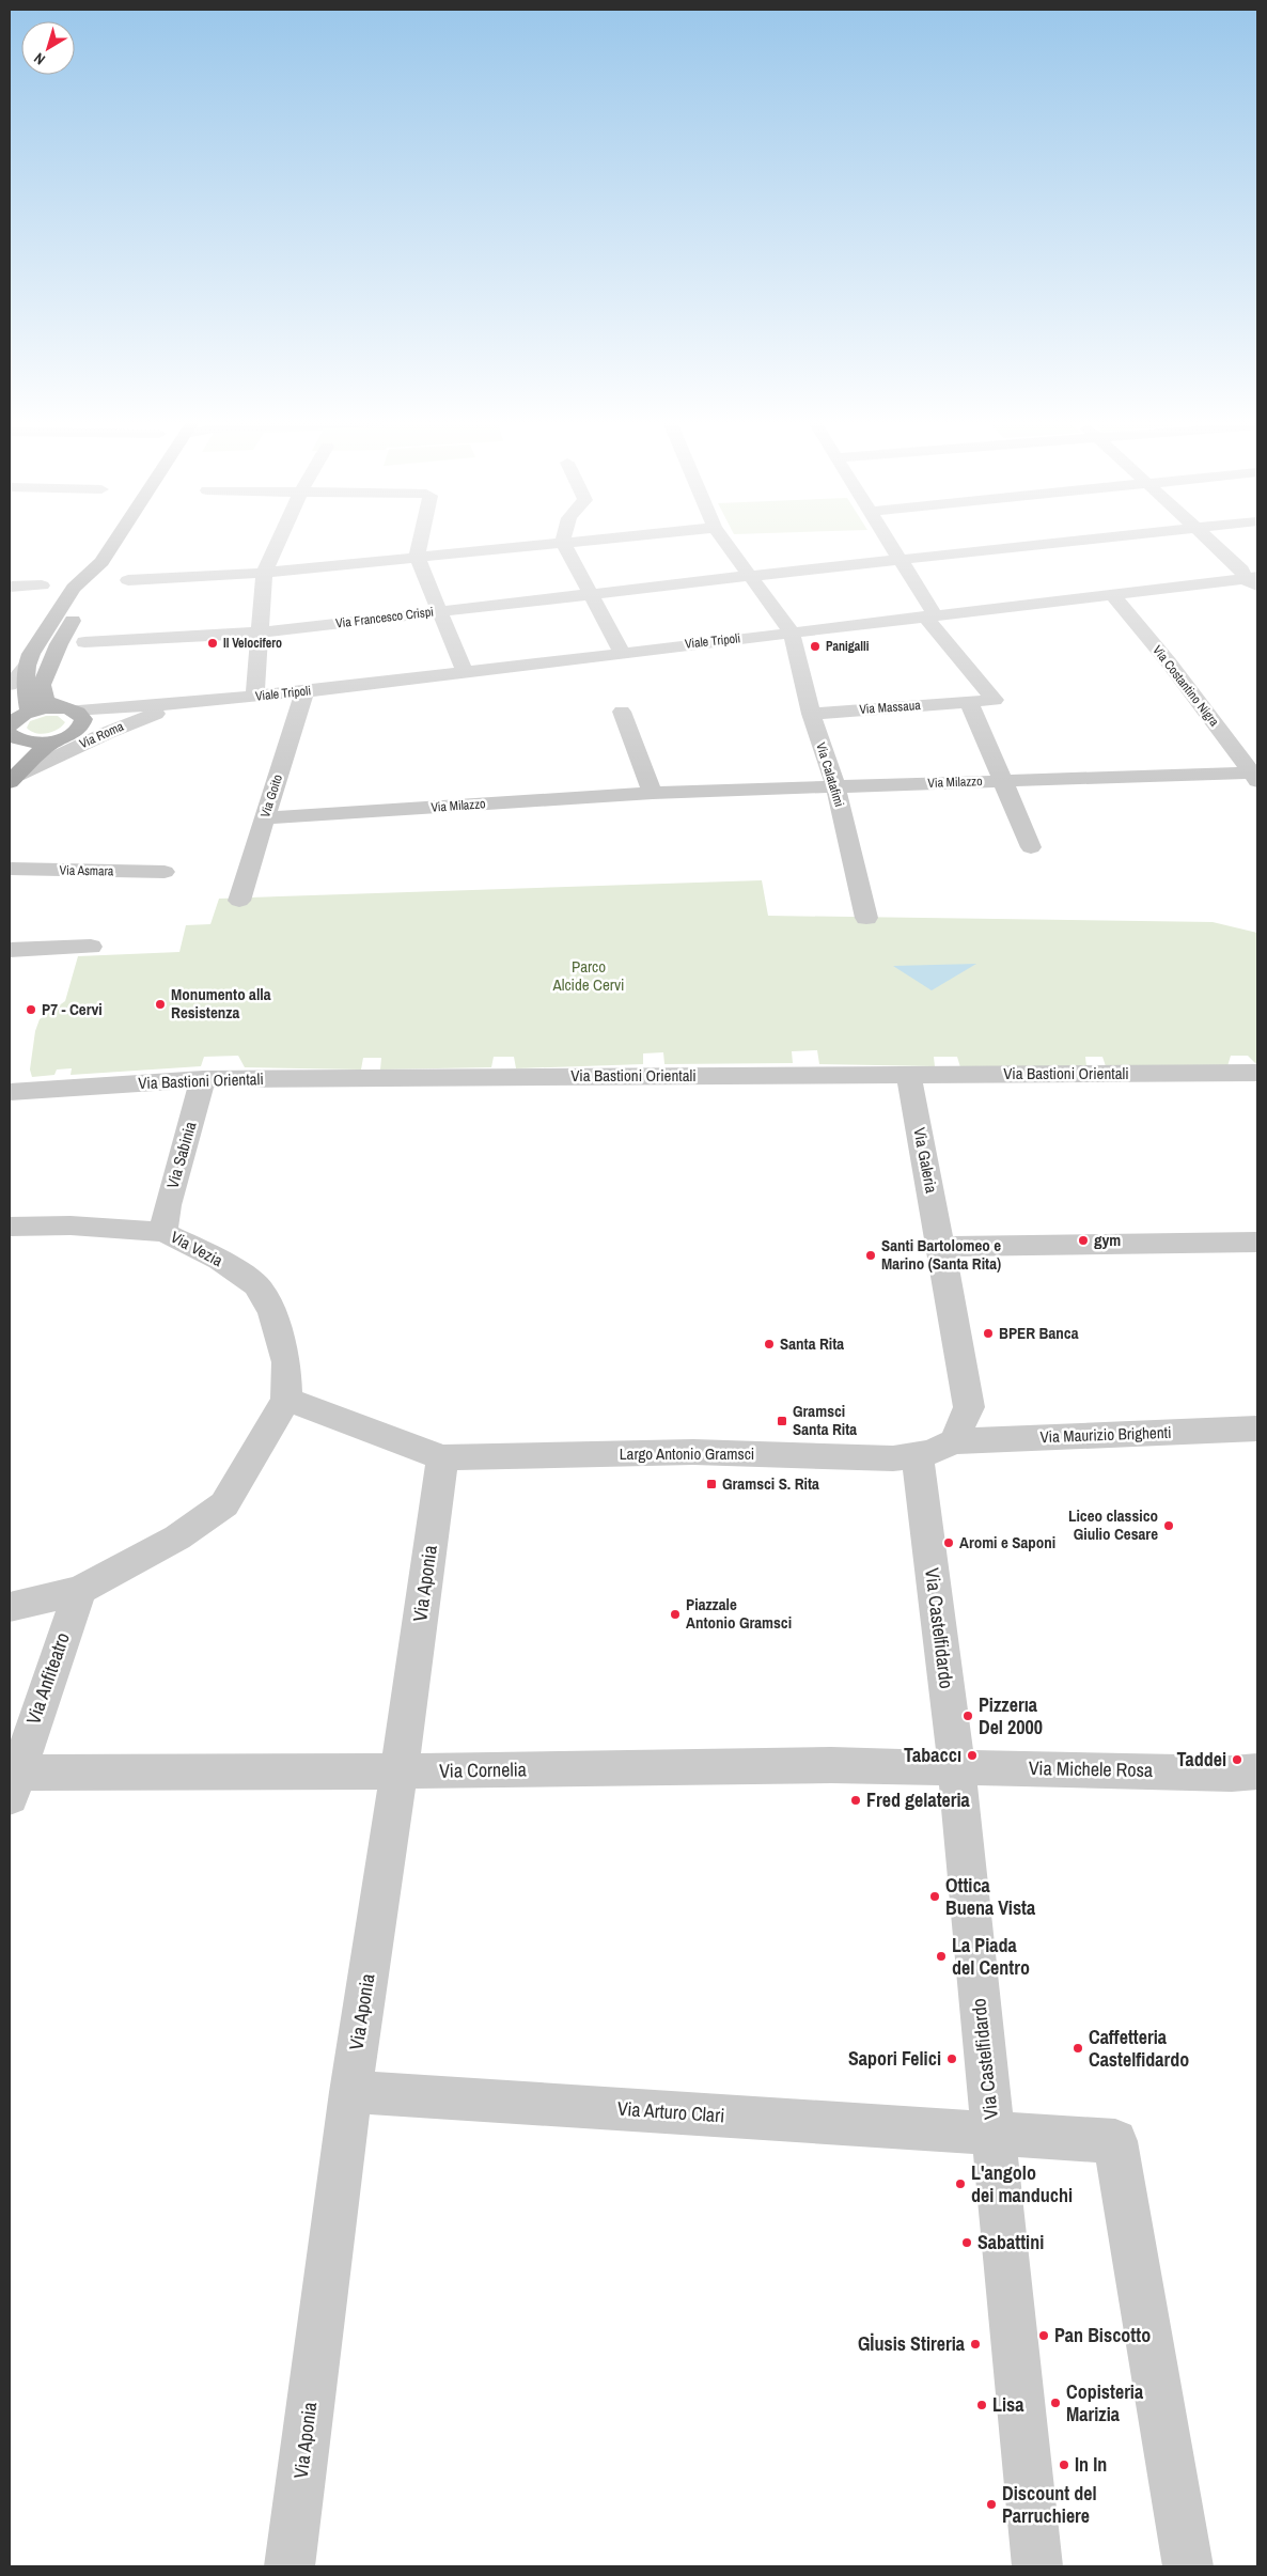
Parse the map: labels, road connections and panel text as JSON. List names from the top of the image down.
{
  "streets": {
    "main road": ["Via Roma"],
    "street": [
      "Via Francesco Crispi",
      "Viale Tripoli",
      "Via Costantino Nigra",
      "Via Massaua",
      "Via Calatafimi",
      "Via Milazzo",
      "Via Goito",
      "Via Asmara",
      "Via Bastioni Orientali",
      "Via Sabinia",
      "Via Galeria",
      "Via Vezia",
      "Via Maurizio Brighenti",
      "Largo Antonio Gramsci",
      "Via Aponia",
      "Via Castelfidardo",
      "Via Anfiteatro",
      "Via Michele Rosa",
      "Via Cornelia",
      "Via Arturo Clari"
    ]
  },
  "crossings": [
    ["Viale Tripoli", "Via Costantino Nigra"],
    ["Viale Tripoli", "Via Massaua"],
    ["Viale Tripoli", "Via Roma"],
    ["Viale Tripoli", "Via Calatafimi"],
    ["Viale Tripoli", "Via Goito"],
    ["Via Costantino Nigra", "Via Milazzo"],
    ["Via Massaua", "Via Calatafimi"],
    ["Via Calatafimi", "Via Milazzo"],
    ["Via Milazzo", "Via Goito"],
    ["Via Bastioni Orientali", "Via Sabinia"],
    ["Via Bastioni Orientali", "Via Galeria"],
    ["Via Sabinia", "Via Vezia"],
    ["Via Galeria", "Via Maurizio Brighenti"],
    ["Via Galeria", "Largo Antonio Gramsci"],
    ["Via Galeria", "Via Castelfidardo"],
    ["Via Maurizio Brighenti", "Largo Antonio Gramsci"],
    ["Via Maurizio Brighenti", "Via Castelfidardo"],
    ["Largo Antonio Gramsci", "Via Aponia"],
    ["Largo Antonio Gramsci", "Via Castelfidardo"],
    ["Via Aponia", "Via Cornelia"],
    ["Via Aponia", "Via Arturo Clari"],
    ["Via Castelfidardo", "Via Michele Rosa"],
    ["Via Castelfidardo", "Via Cornelia"],
    ["Via Castelfidardo", "Via Arturo Clari"],
    ["Via Anfiteatro", "Via Cornelia"],
    ["Via Michele Rosa", "Via Cornelia"]
  ],
  "parks": ["Parco Alcide Cervi"],
  "places": {
    "other": [
      "Il Velocifero",
      "Panigalli",
      "Monumento alla Resistenza",
      "P7 - Cervi",
      "gym",
      "Santi Bartolomeo e Marino (Santa Rita)",
      "BPER Banca",
      "Santa Rita",
      "Liceo classico Giulio Cesare",
      "Aromi e Saponi",
      "Piazzale Antonio Gramsci",
      "Pizzerıa Del 2000",
      "Tabaccı",
      "Taddei",
      "Fred gelateria",
      "Ottica Buena Vista",
      "La Piada del Centro",
      "Caffetteria Castelfidardo",
      "Sapori Felici",
      "L'angolo dei manduchi",
      "Sabattini",
      "Pan Biscotto",
      "Gİusis Stireria",
      "Copisteria Marizia",
      "Lisa",
      "In In",
      "Discount del Parruchiere"
    ],
    "transit": ["Gramsci Santa Rita", "Gramsci S. Rita"]
  },
  "north": "bottom left"
}
